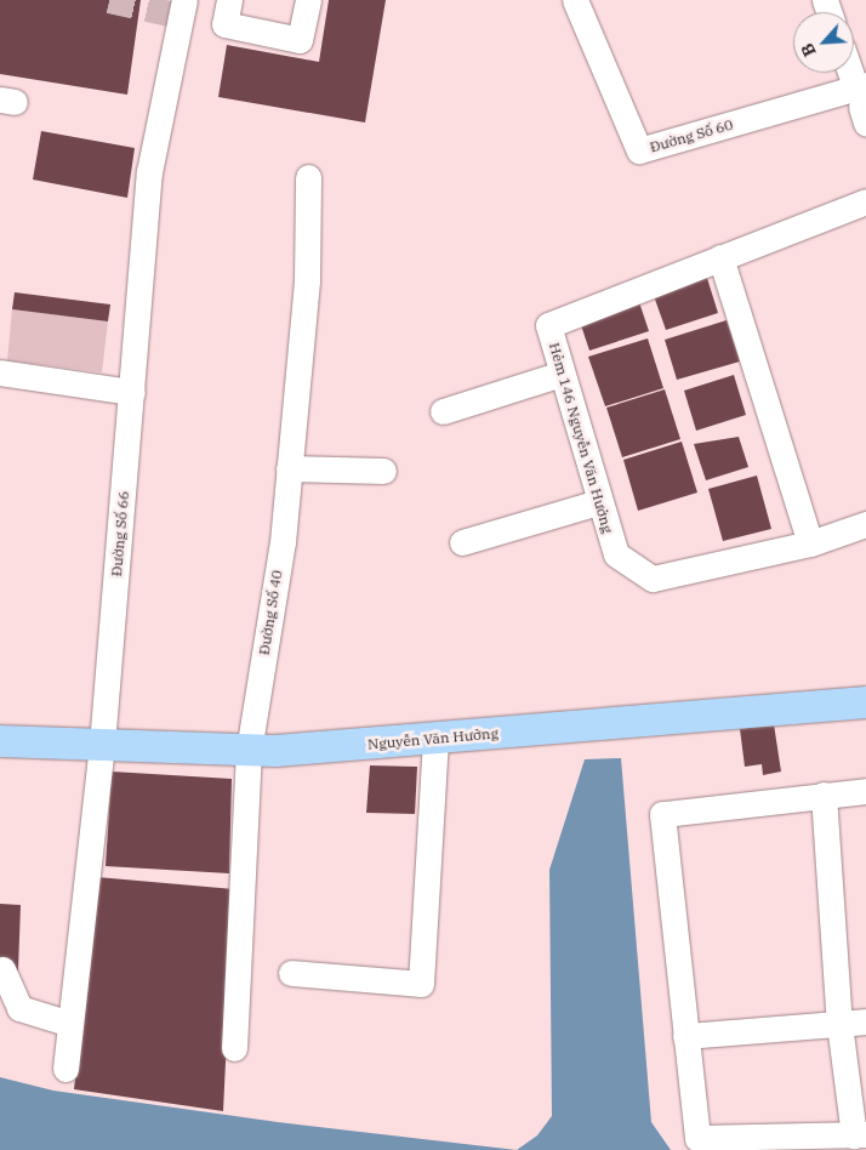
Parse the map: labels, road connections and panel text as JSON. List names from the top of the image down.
{
  "streets": {
    "main road": ["Nguyễn Văn Hưởng"],
    "street": [
      "Đường Số 60",
      "Hẻm 146 Nguyễn Văn Hưởng",
      "Đường Số 66",
      "Đường Số 40"
    ]
  },
  "crossings": [
    ["Đường Số 66", "Nguyễn Văn Hưởng"],
    ["Đường Số 40", "Nguyễn Văn Hưởng"]
  ],
  "north": "bottom left"
}
